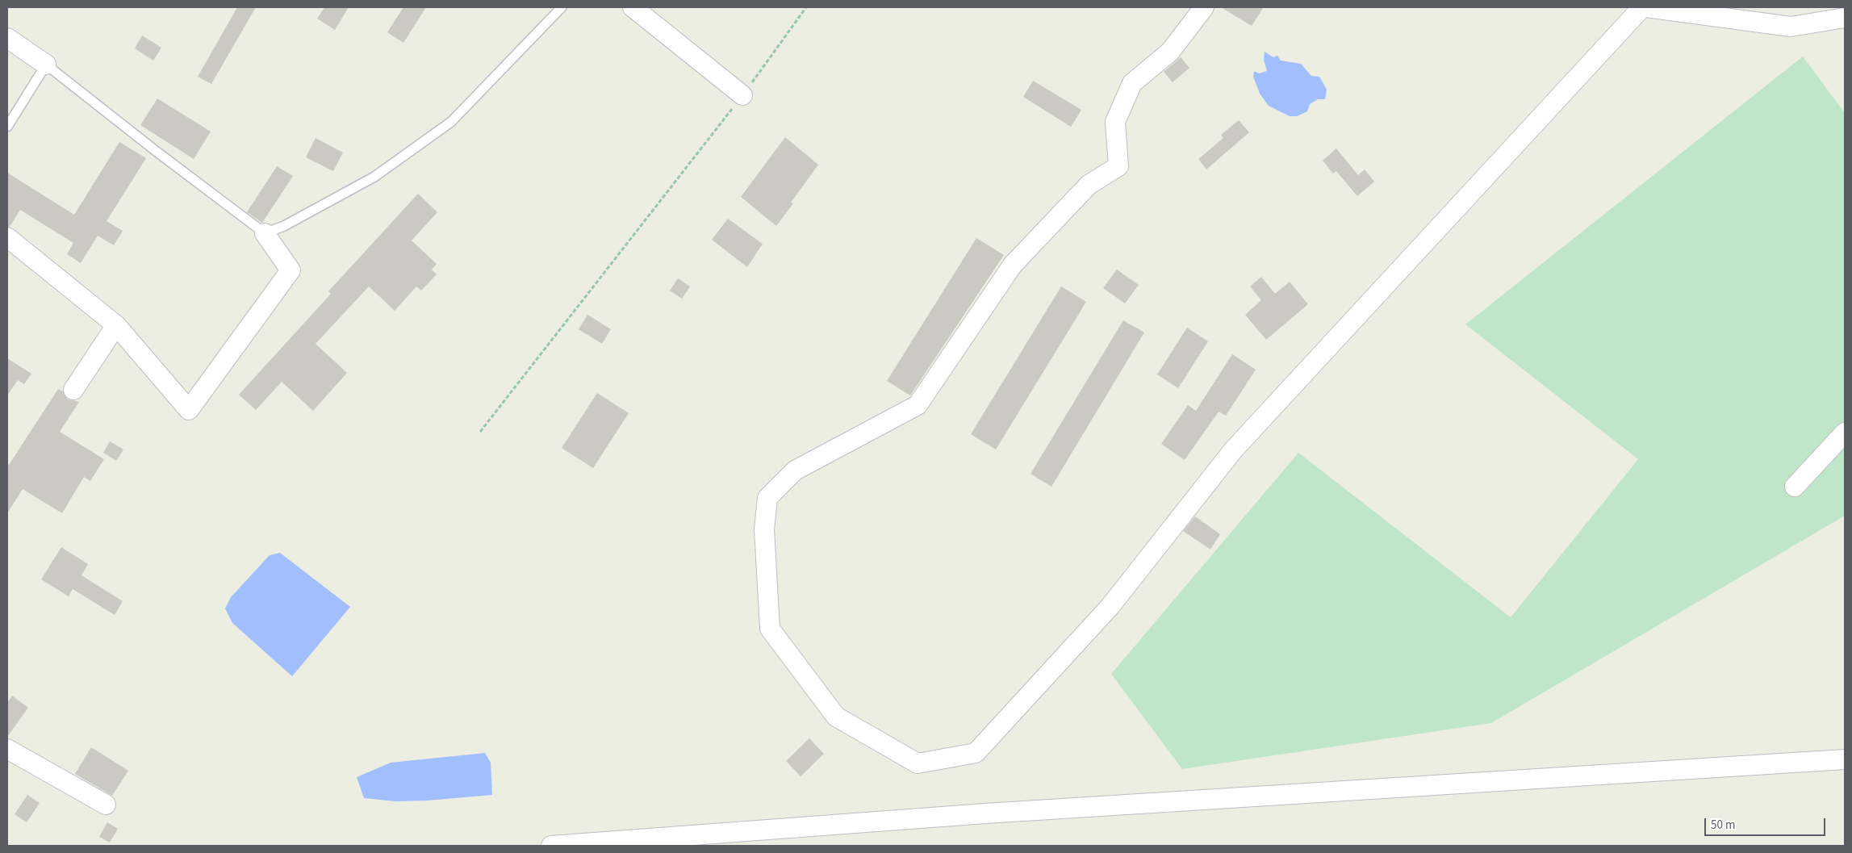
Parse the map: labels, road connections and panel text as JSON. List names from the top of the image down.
{
  "scale_bar": "50 m"
}
